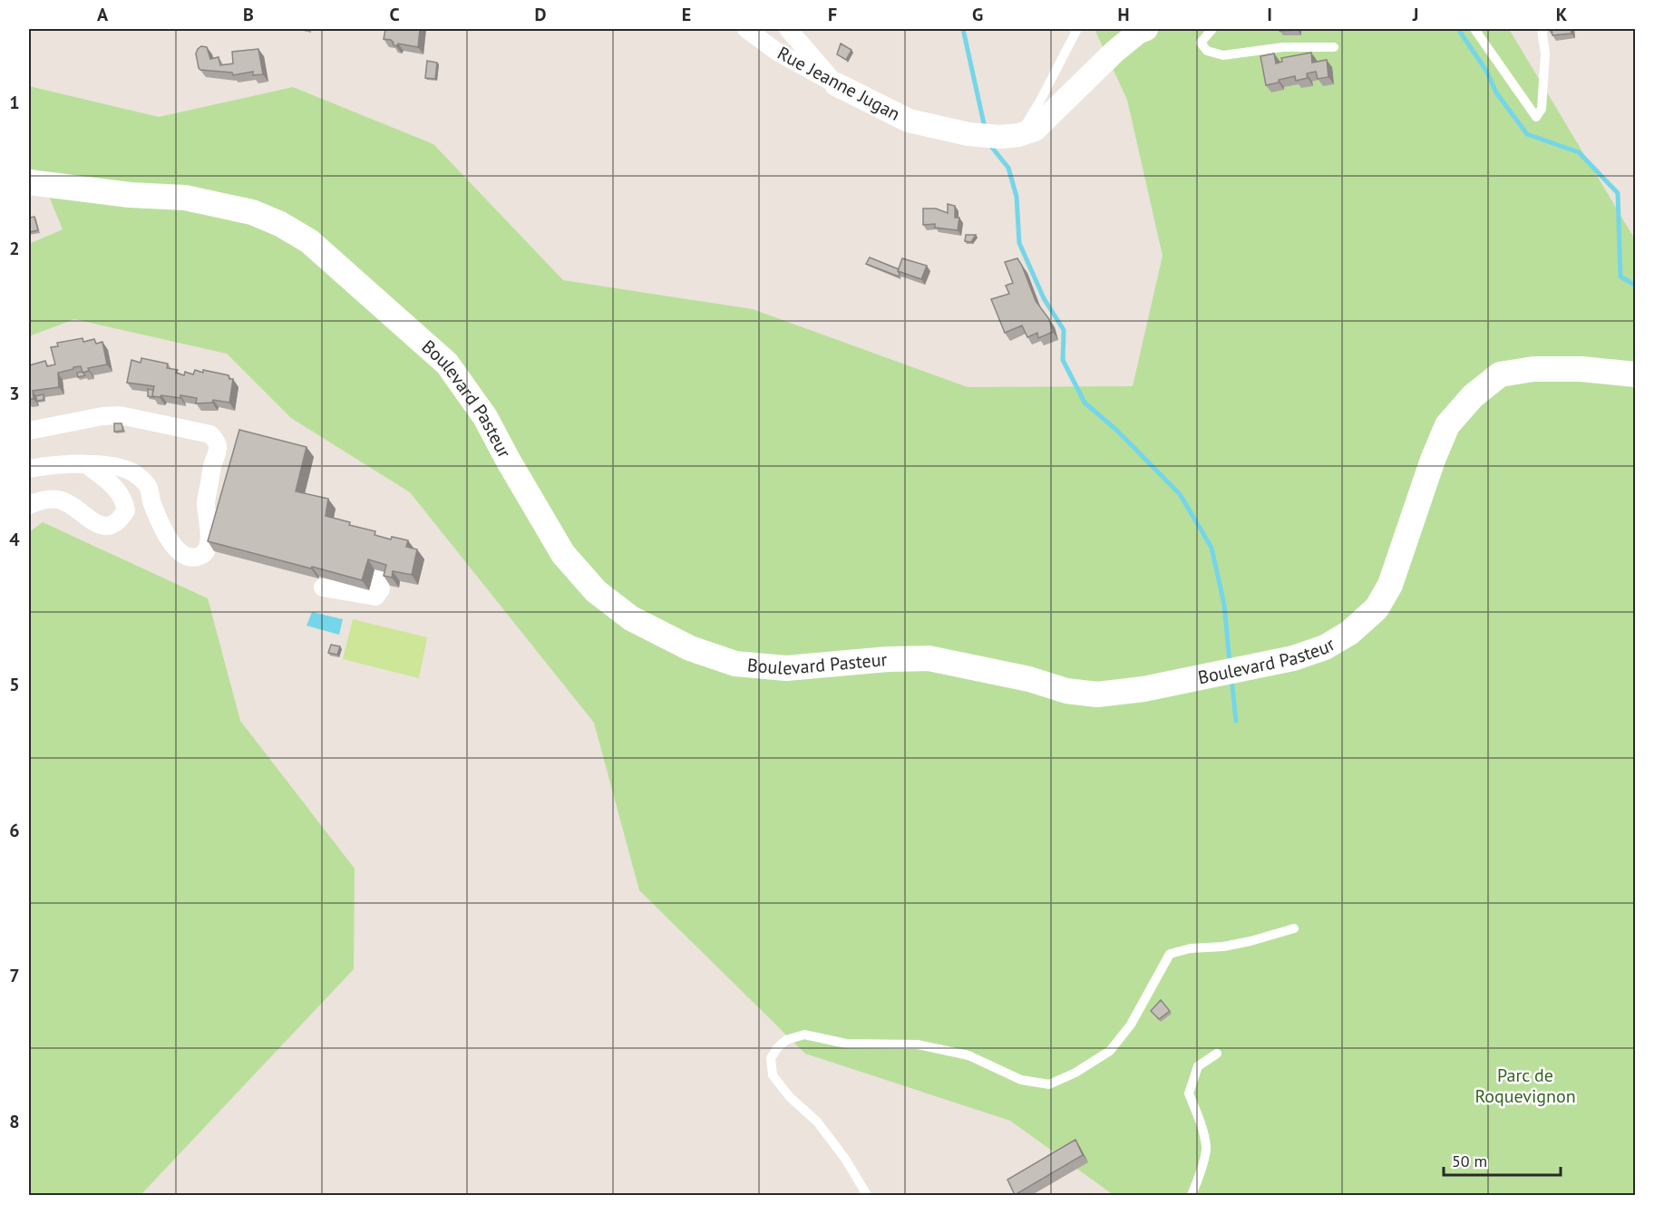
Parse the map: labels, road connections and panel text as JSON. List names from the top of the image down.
{
  "streets": {
    "main road": ["Boulevard Pasteur"],
    "street": ["Rue Jeanne Jugan"]
  },
  "parks": ["Parc de Roquevignon"],
  "scale_bar": "50 m",
  "grid": {
    "columns": [
      "A",
      "B",
      "C",
      "D",
      "E",
      "F",
      "G",
      "H",
      "I",
      "J",
      "K"
    ],
    "rows": [
      "1",
      "2",
      "3",
      "4",
      "5",
      "6",
      "7",
      "8"
    ]
  }
}
